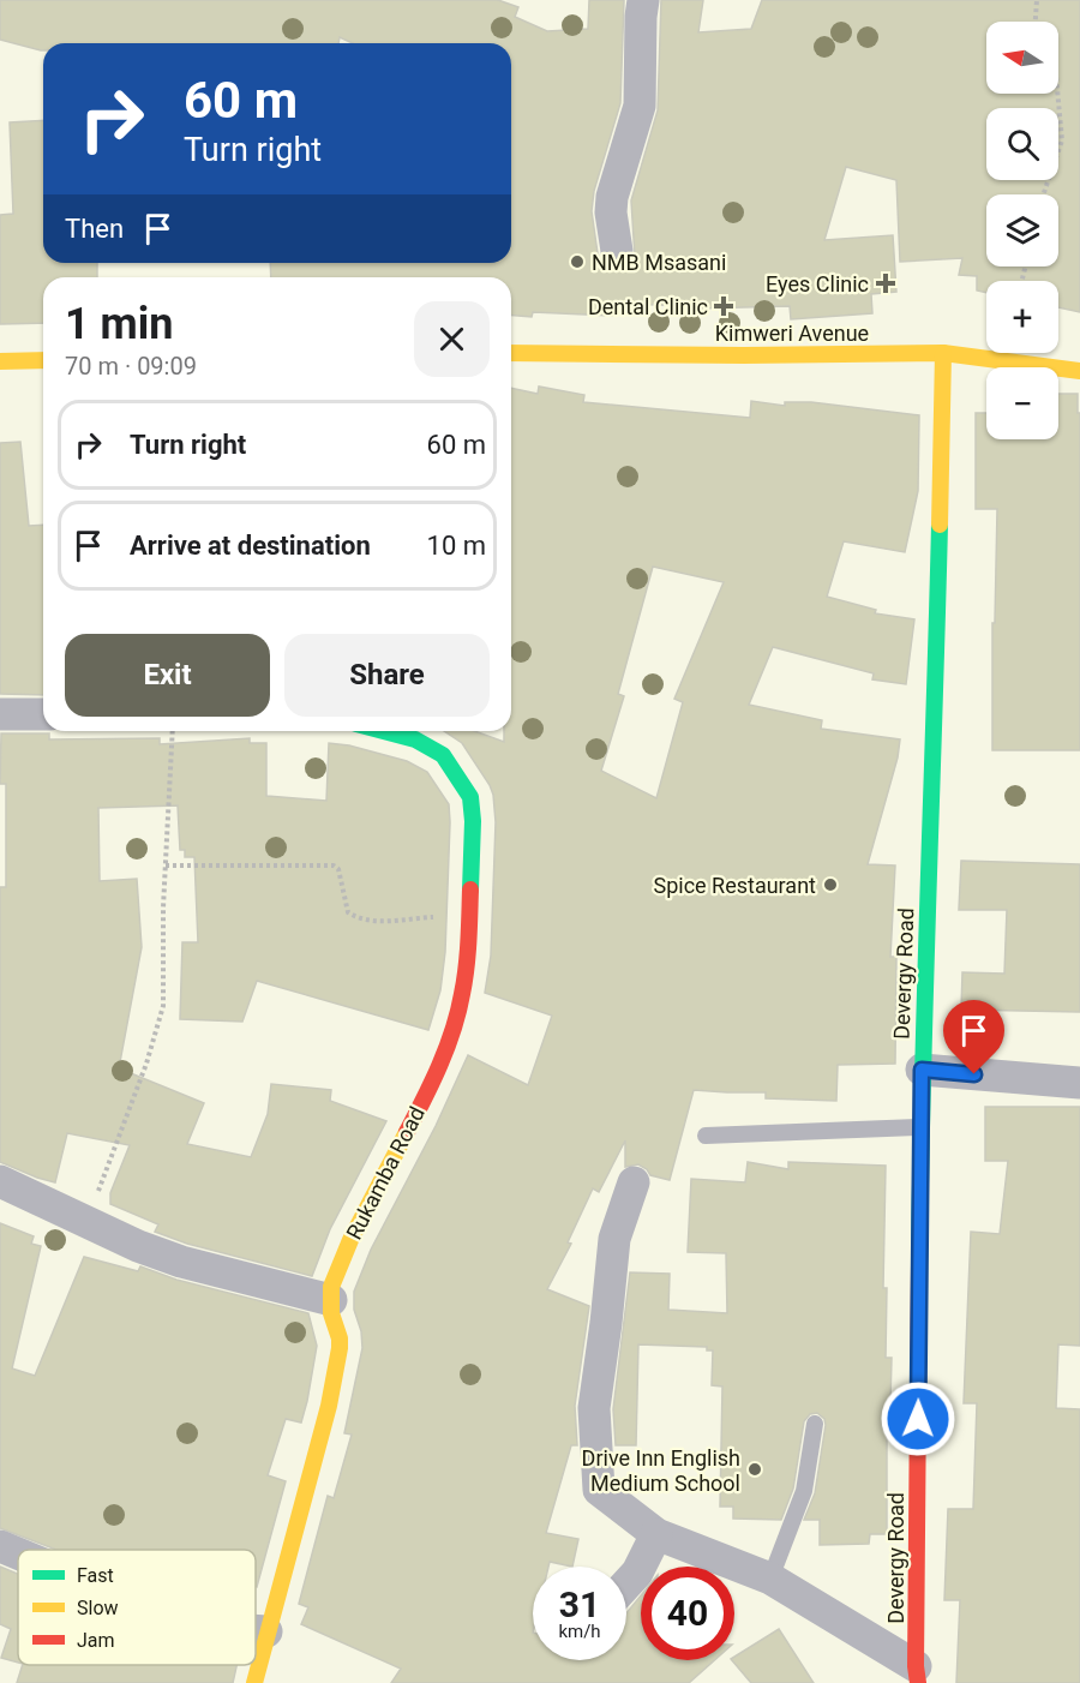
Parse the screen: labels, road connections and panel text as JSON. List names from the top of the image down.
{
  "streets": {
    "street": ["Kimweri Avenue", "Devergy Road", "Rukamba Road"]
  },
  "crossings": [
    ["Kimweri Avenue", "Devergy Road"]
  ],
  "places": {
    "other": ["NMB Msasani", "Spice Restaurant", "Drive Inn English Medium School"],
    "health": ["Eyes Clinic", "Dental Clinic"]
  },
  "legend": ["Fast", "Slow", "Jam"],
  "north": "left",
  "page": {
    "map_buttons": ["+", "−"],
    "turn": ["60 m", "Turn right"],
    "then": "Then",
    "heading": ["1 min", "70 m · 09:09"],
    "list": [
      {
        "name": "Turn right",
        "value": "60 m"
      },
      {
        "name": "Arrive at destination",
        "value": "10 m"
      }
    ],
    "buttons": ["Exit", "Share"],
    "speed": "31 km/h",
    "limit": "40"
  }
}
